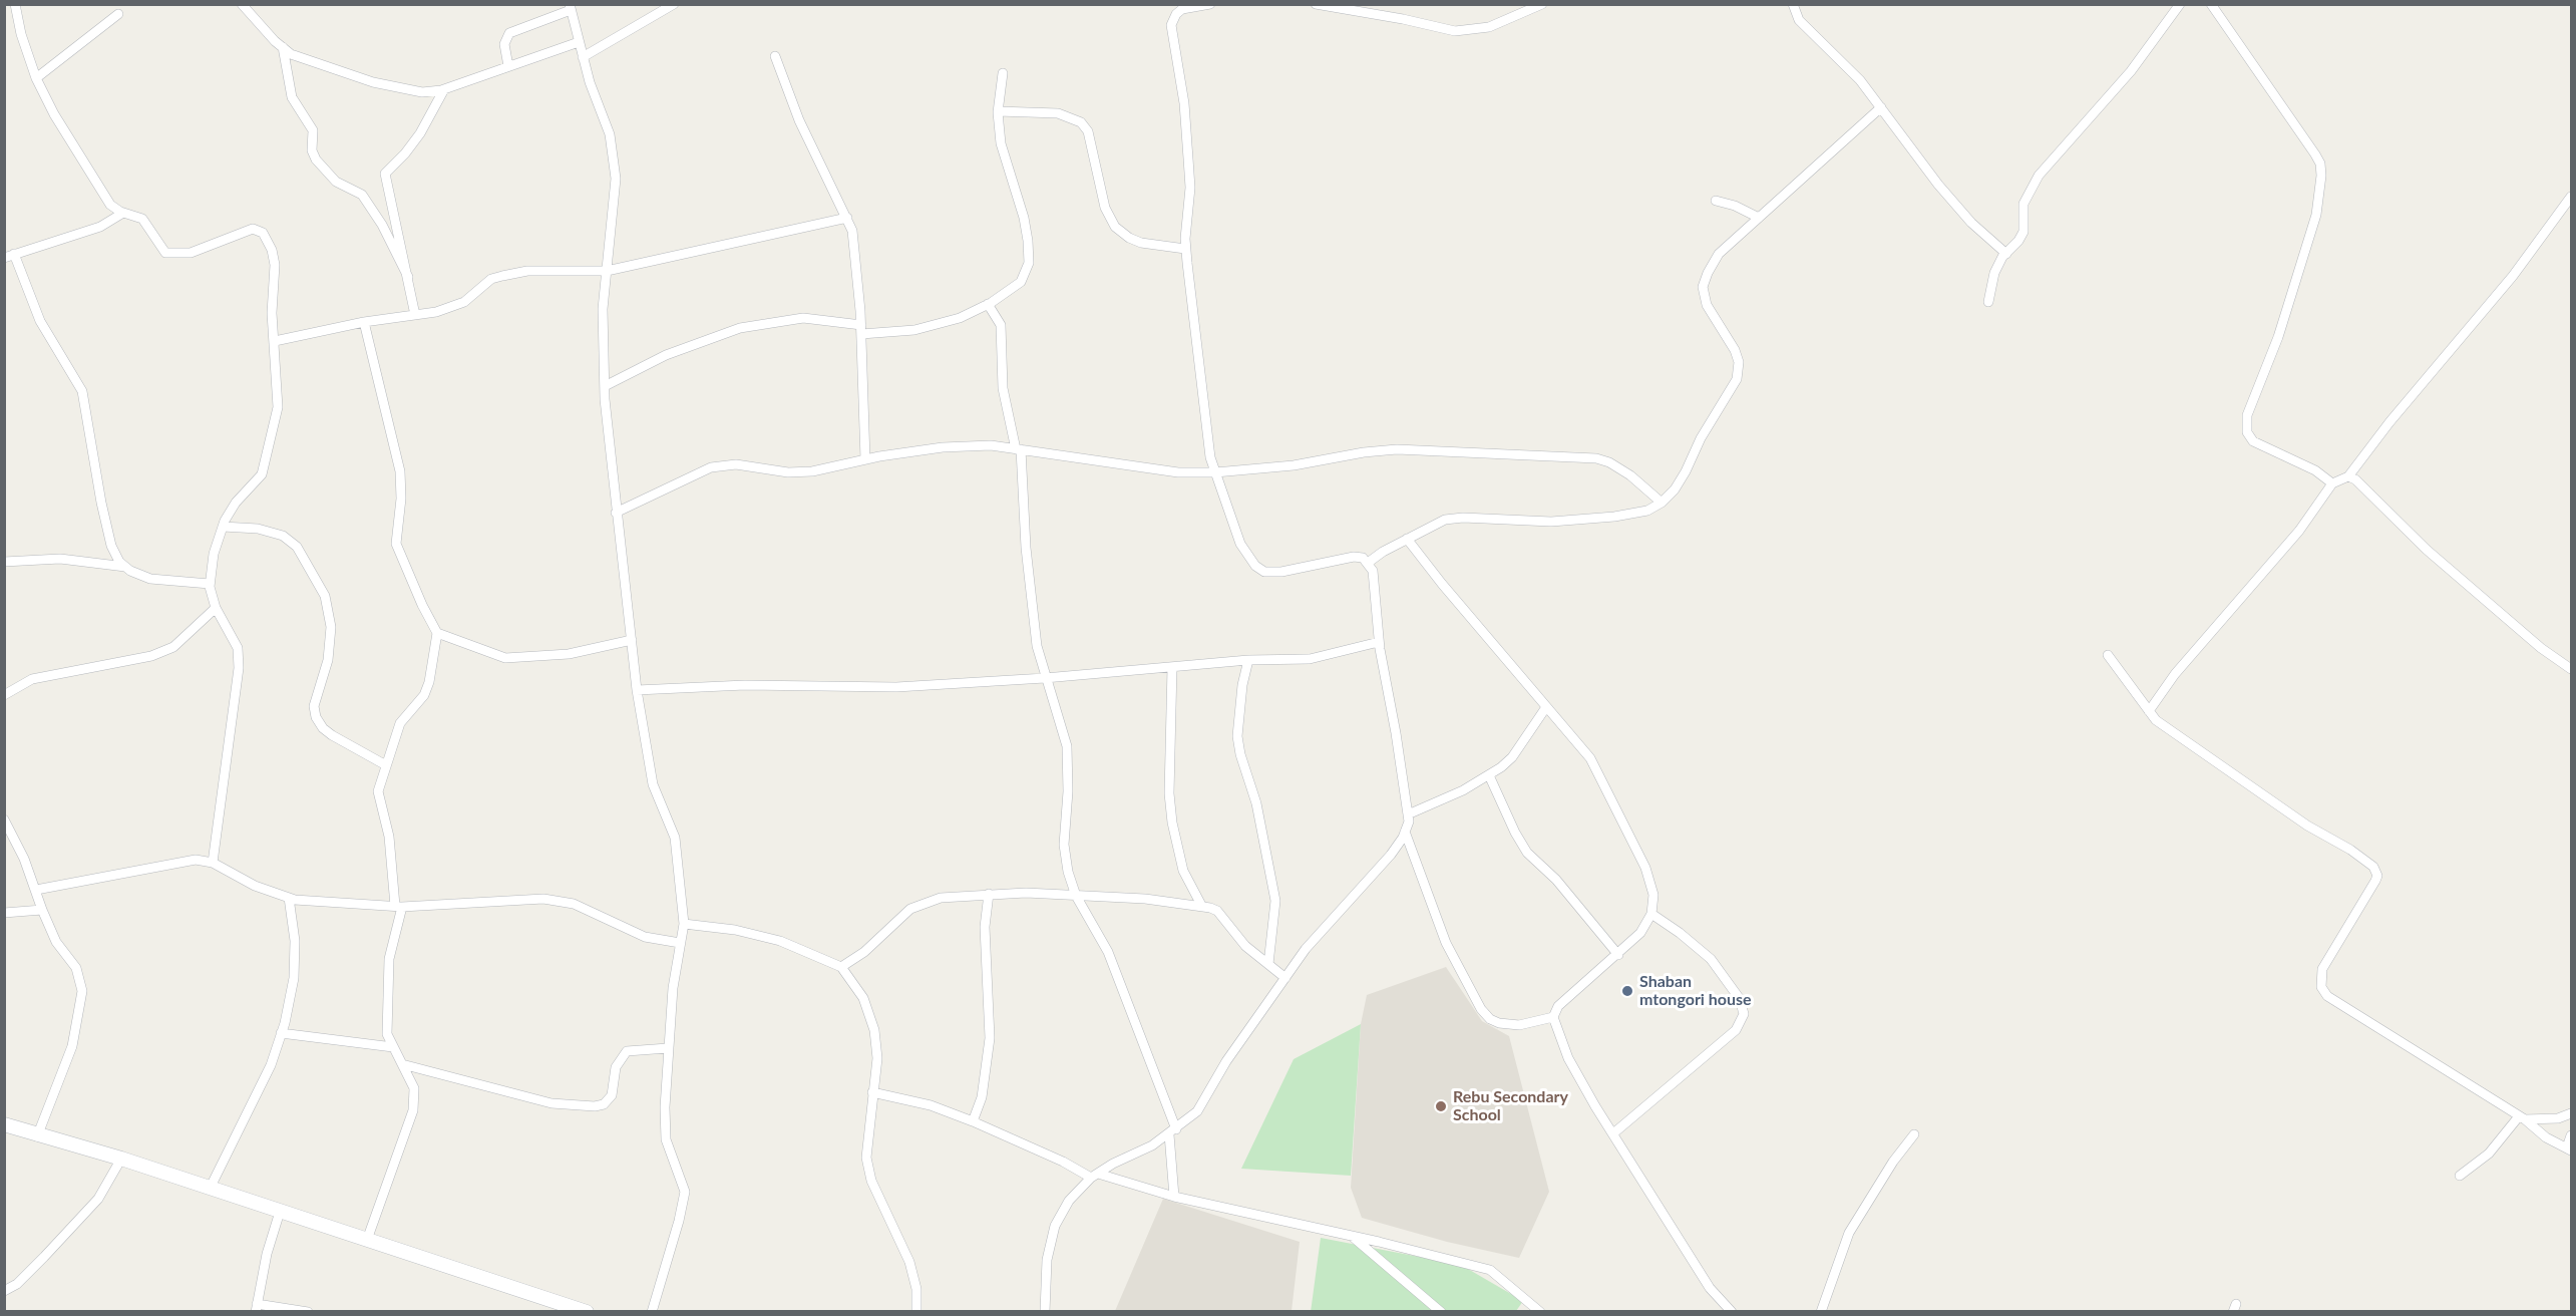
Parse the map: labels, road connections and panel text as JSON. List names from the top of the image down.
{
  "places": ["Shaban mtongori house", "Rebu Secondary School"]
}
